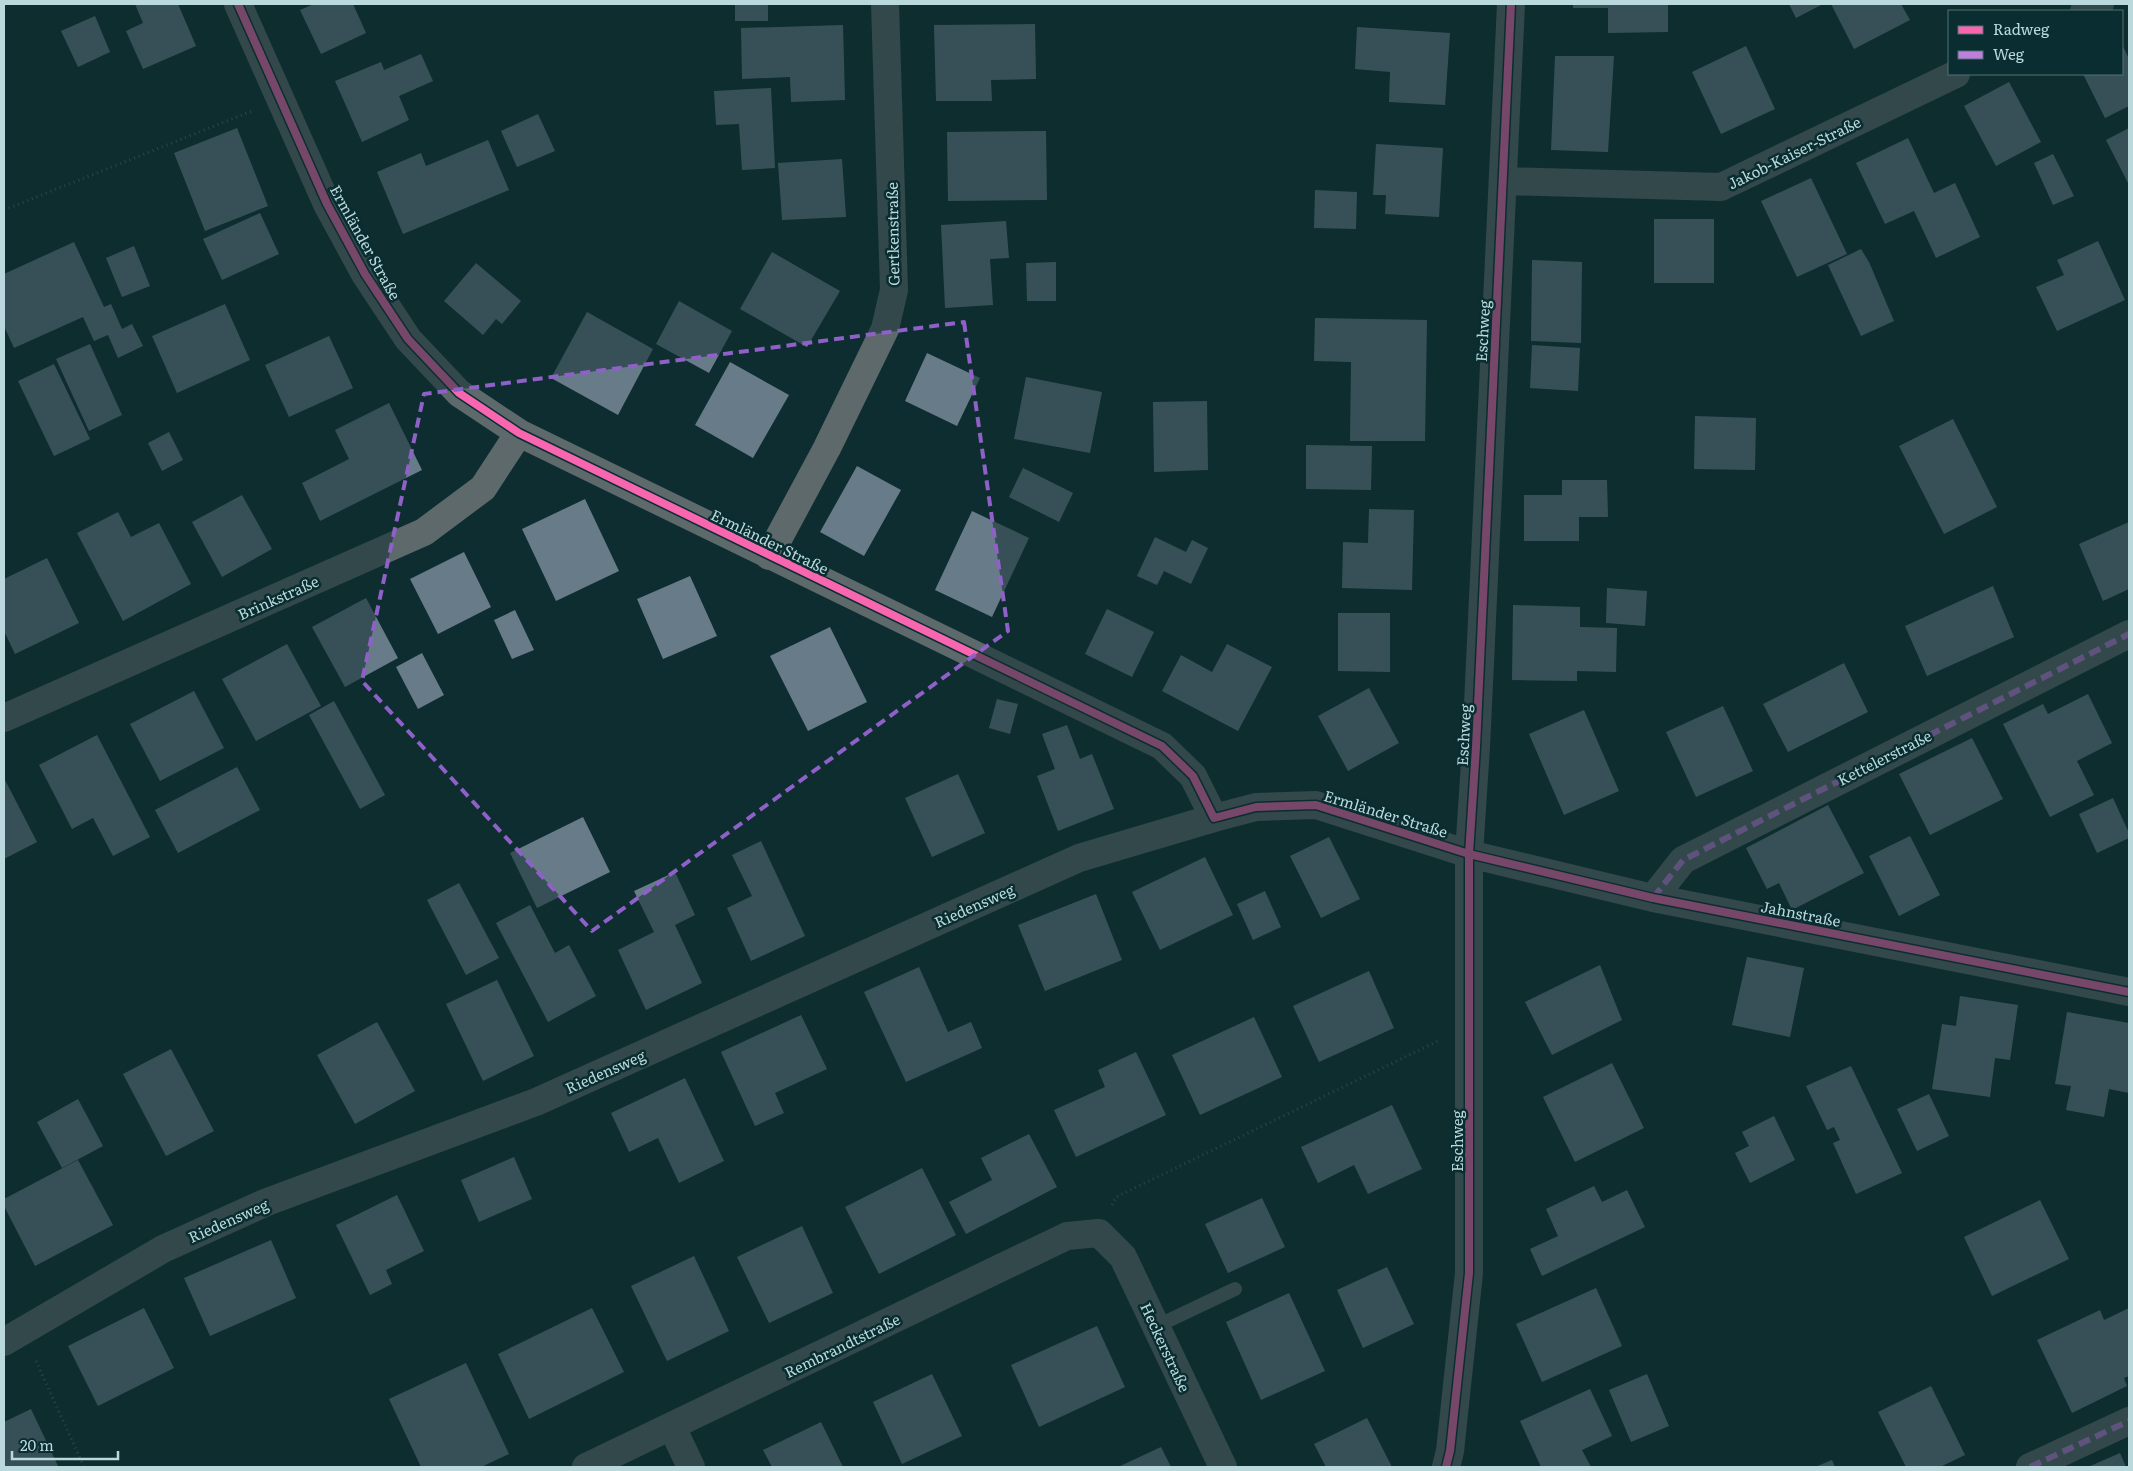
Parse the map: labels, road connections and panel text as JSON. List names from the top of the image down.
{
  "streets": {
    "street": [
      "Jakob-Kaiser-Straße",
      "Gertkenstraße",
      "Ermländer Straße",
      "Eschweg",
      "Brinkstraße",
      "Kettelerstraße",
      "Riedensweg",
      "Jahnstraße",
      "Rembrandtstraße",
      "Heckerstraße"
    ]
  },
  "crossings": [
    ["Jakob-Kaiser-Straße", "Eschweg"],
    ["Gertkenstraße", "Ermländer Straße"],
    ["Ermländer Straße", "Eschweg"],
    ["Ermländer Straße", "Brinkstraße"],
    ["Ermländer Straße", "Riedensweg"],
    ["Ermländer Straße", "Jahnstraße"],
    ["Eschweg", "Jahnstraße"],
    ["Kettelerstraße", "Jahnstraße"],
    ["Rembrandtstraße", "Heckerstraße"]
  ],
  "legend": ["Radweg", "Weg"],
  "scale_bar": "20 m"
}
